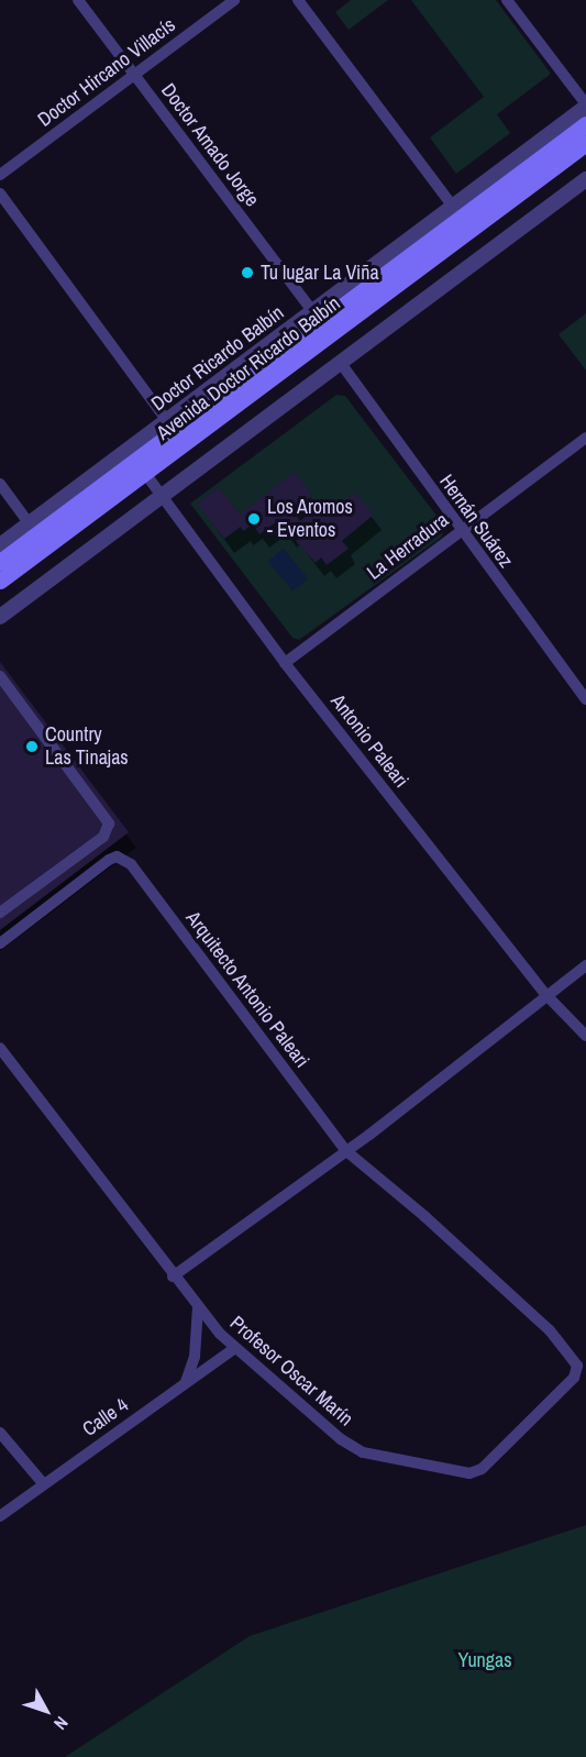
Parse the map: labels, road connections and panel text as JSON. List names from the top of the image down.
{
  "streets": {
    "main road": ["Avenida Doctor Ricardo Balbín"],
    "street": [
      "Doctor Hircano Villacís",
      "Doctor Amado Jorge",
      "Doctor Ricardo Balbín",
      "Hernán Suárez",
      "La Herradura",
      "Antonio Paleari",
      "Arquitecto Antonio Paleari",
      "Profesor Oscar Marín",
      "Calle 4"
    ]
  },
  "crossings": [
    ["Doctor Hircano Villacís", "Doctor Amado Jorge"],
    ["Doctor Amado Jorge", "Doctor Ricardo Balbín"],
    ["Doctor Ricardo Balbín", "Avenida Doctor Ricardo Balbín"],
    ["Avenida Doctor Ricardo Balbín", "Antonio Paleari"],
    ["Hernán Suárez", "La Herradura"],
    ["La Herradura", "Antonio Paleari"],
    ["Arquitecto Antonio Paleari", "Profesor Oscar Marín"],
    ["Profesor Oscar Marín", "Calle 4"]
  ],
  "parks": ["Yungas"],
  "places": ["Tu lugar La Viña", "Los Aromos - Eventos", "Country Las Tinajas"],
  "north": "bottom right"
}
